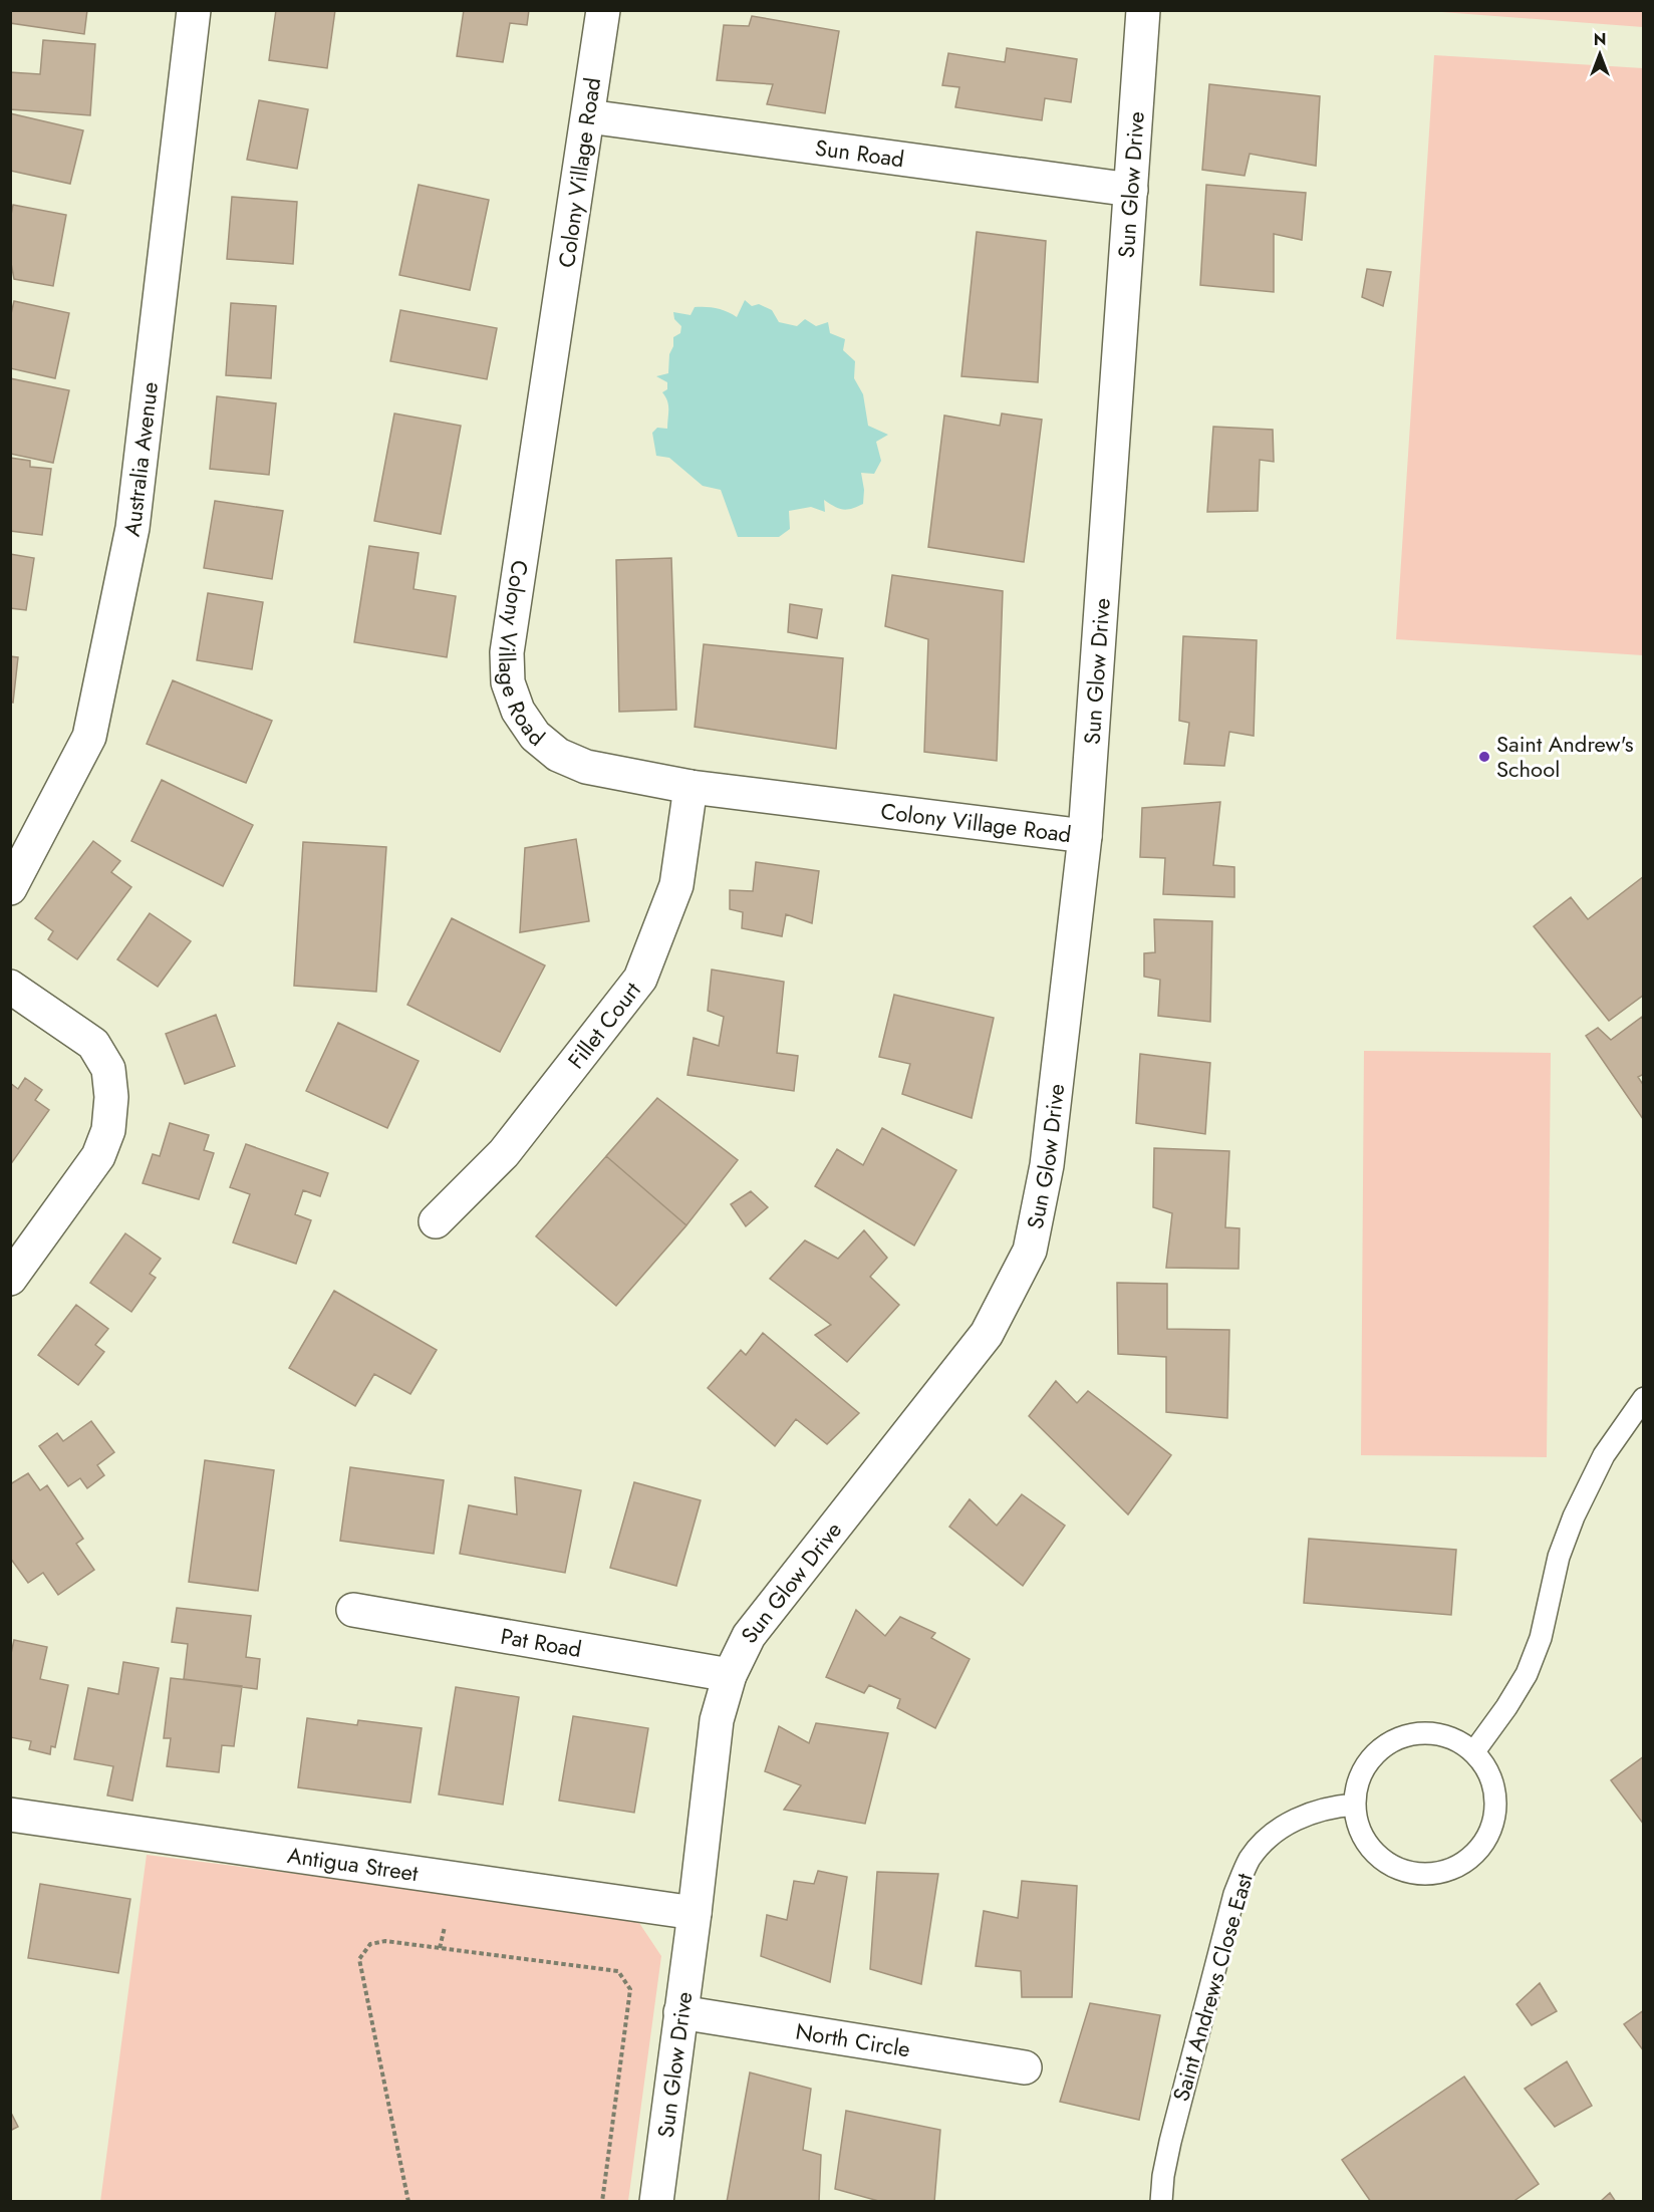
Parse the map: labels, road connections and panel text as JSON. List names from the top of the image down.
{
  "streets": {
    "street": [
      "Sun Road",
      "Colony Village Road",
      "Sun Glow Drive",
      "Australia Avenue",
      "Fillet Court",
      "Pat Road",
      "Antigua Street",
      "North Circle"
    ],
    "lane": ["Saint Andrews Close East"]
  },
  "crossings": [
    ["Sun Road", "Colony Village Road"],
    ["Sun Road", "Sun Glow Drive"],
    ["Colony Village Road", "Sun Glow Drive"],
    ["Colony Village Road", "Fillet Court"],
    ["Sun Glow Drive", "Pat Road"],
    ["Sun Glow Drive", "Antigua Street"],
    ["Sun Glow Drive", "North Circle"]
  ],
  "places": ["Saint Andrew's School"],
  "north": "top"
}
